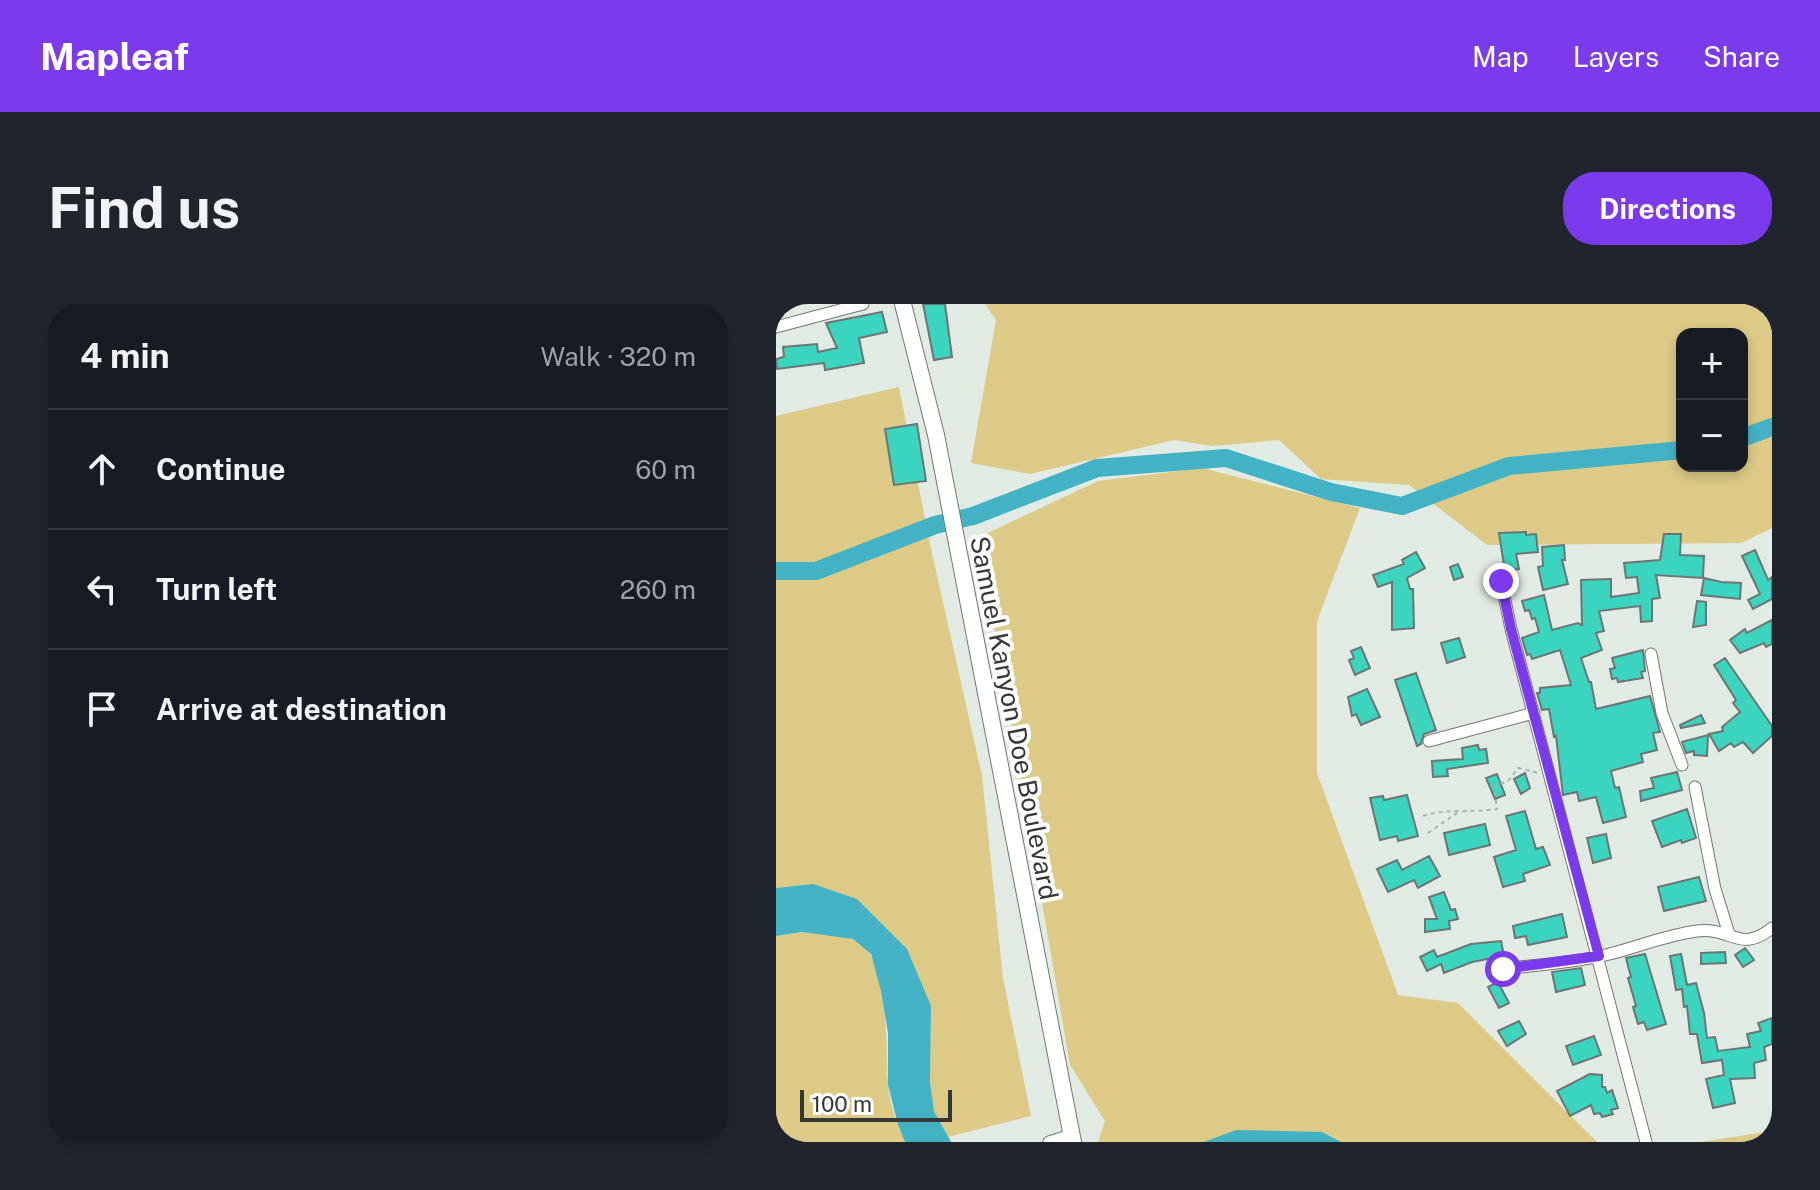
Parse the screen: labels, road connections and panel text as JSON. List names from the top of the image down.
{
  "streets": {
    "street": ["Samuel Kanyon Doe Boulevard"]
  },
  "scale_bar": "100 m",
  "page": {
    "header": "Mapleaf",
    "nav": ["Map", "Layers", "Share"],
    "buttons": "Directions",
    "title": "Find us",
    "heading": ["4 min", "Walk · 320 m"],
    "map_buttons": ["+", "−"],
    "list": [
      ["Continue", "60 m"],
      ["Turn left", "260 m"],
      "Arrive at destination"
    ],
    "scale": "100 m"
  }
}
